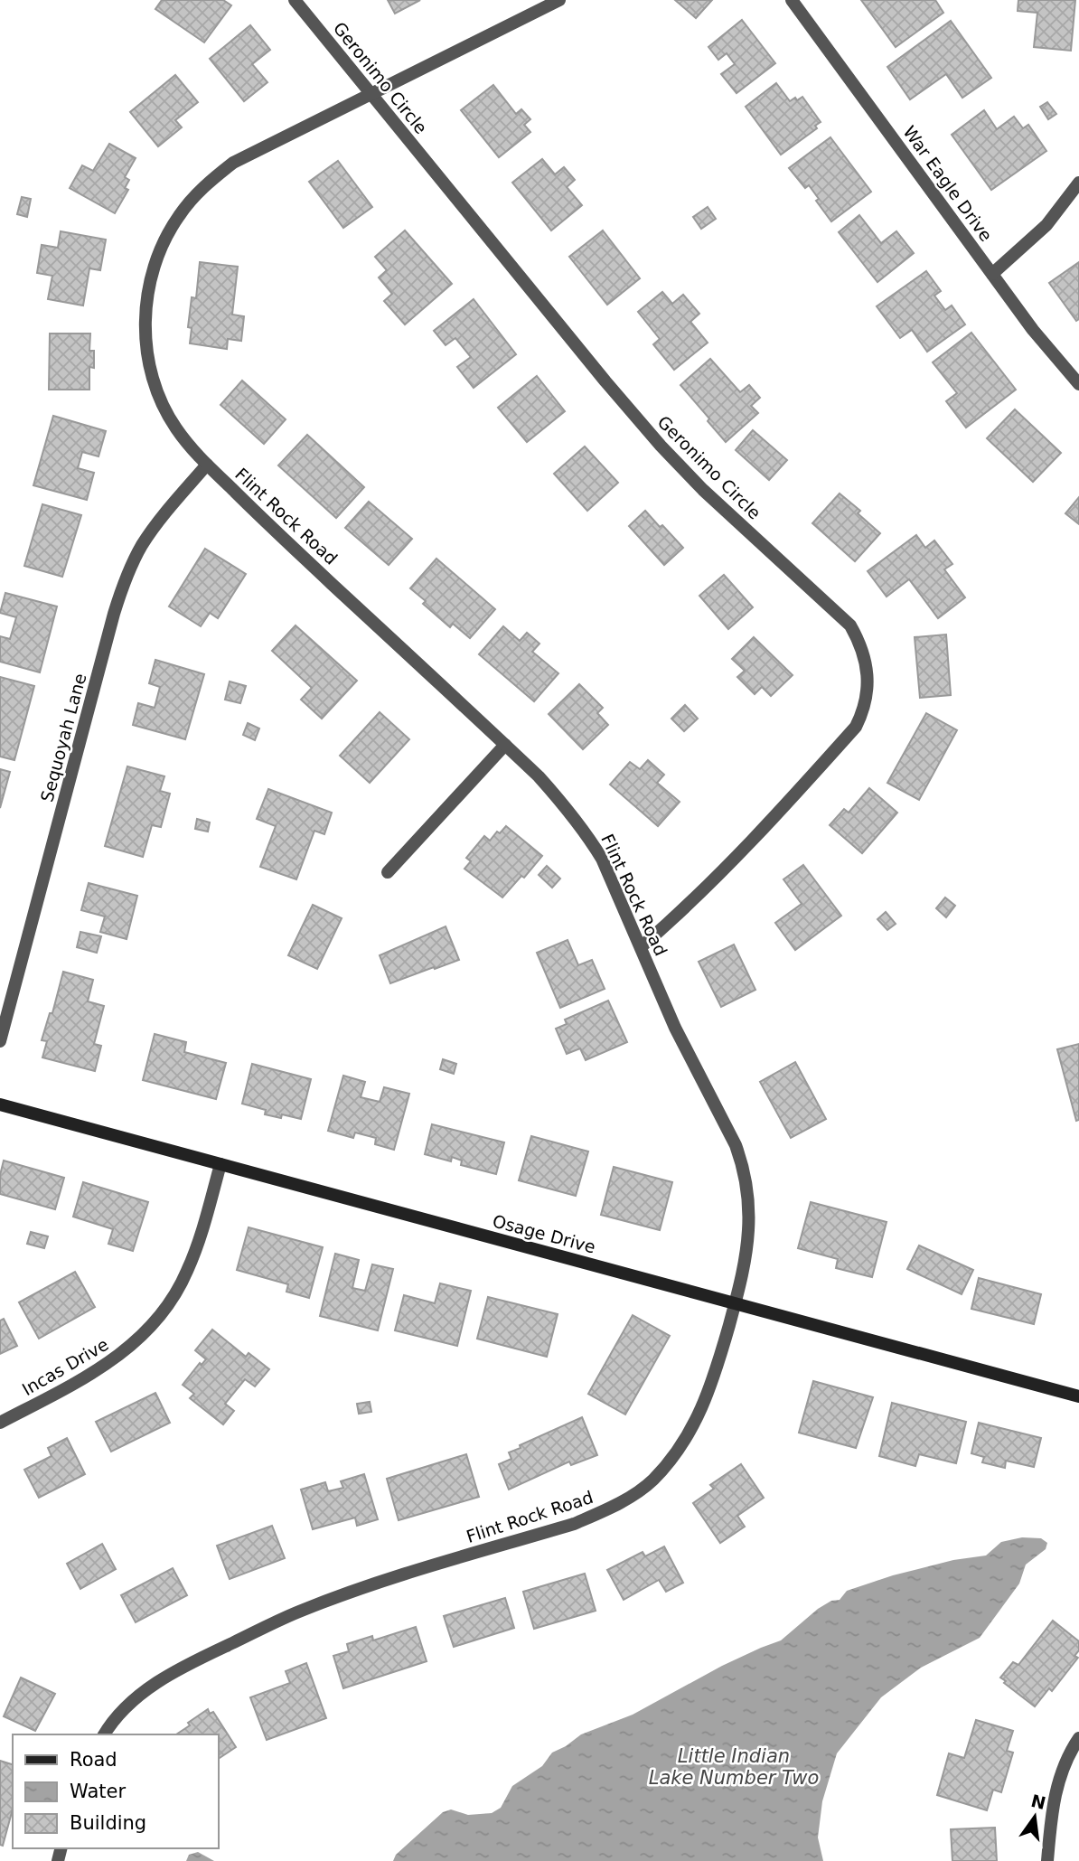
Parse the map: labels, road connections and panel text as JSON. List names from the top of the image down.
{
  "streets": {
    "street": [
      "Geronimo Circle",
      "War Eagle Drive",
      "Flint Rock Road",
      "Sequoyah Lane",
      "Osage Drive",
      "Incas Drive"
    ]
  },
  "crossings": [
    ["Geronimo Circle", "Flint Rock Road"],
    ["Flint Rock Road", "Sequoyah Lane"],
    ["Flint Rock Road", "Osage Drive"],
    ["Osage Drive", "Incas Drive"]
  ],
  "water": ["Little Indian Lake Number Two"],
  "legend": ["Road", "Water", "Building"],
  "north": "top"
}
